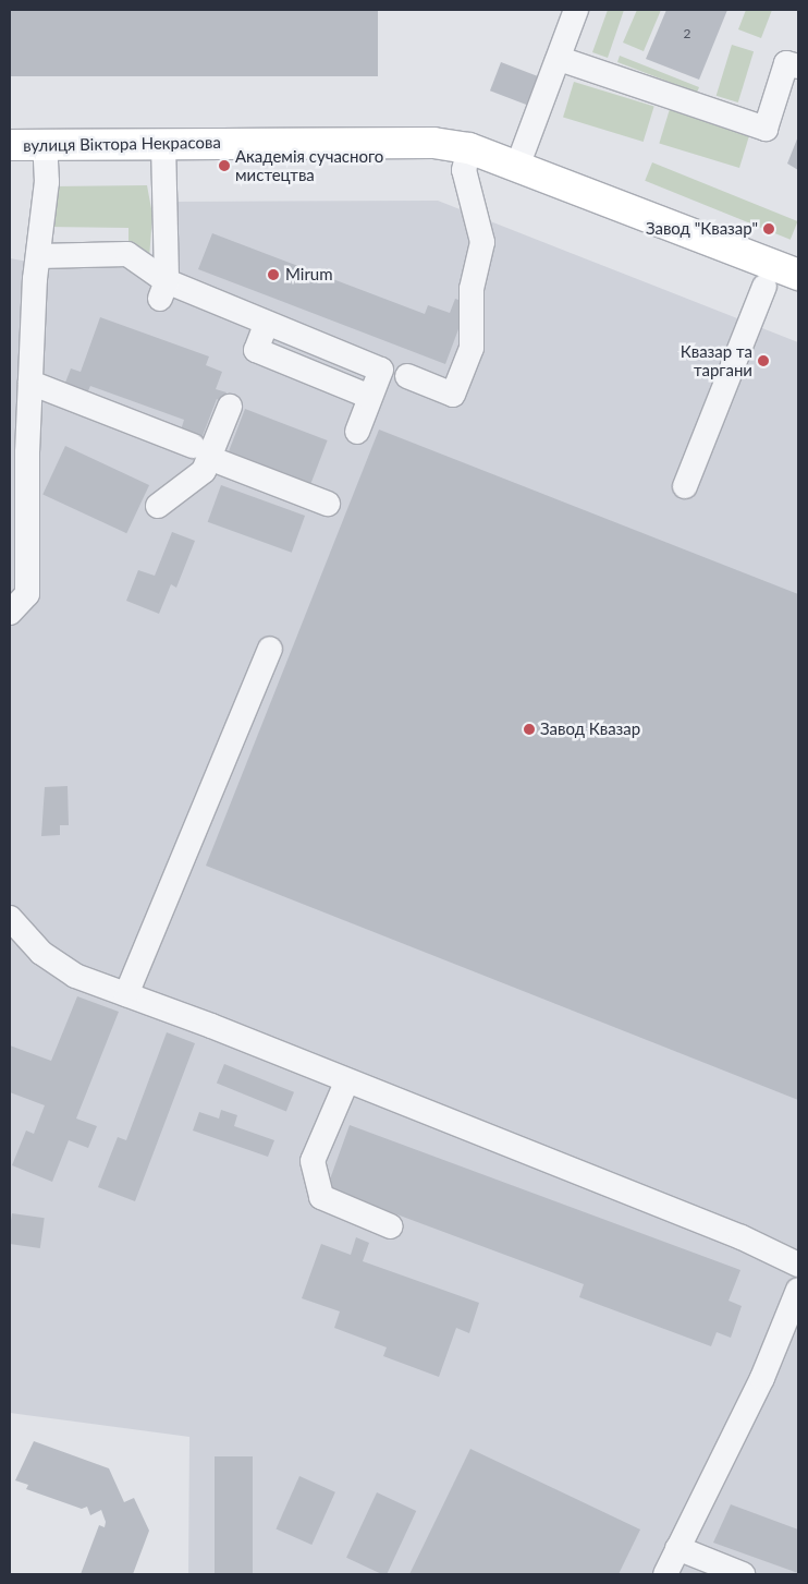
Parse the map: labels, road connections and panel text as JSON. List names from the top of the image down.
{
  "streets": {
    "main road": ["вулиця Віктора Некрасова"]
  },
  "places": [
    "Академія сучасного мистецтва",
    "Завод \"Квазар\"",
    "Mirum",
    "Квазар та таргани",
    "Завод Квазар"
  ],
  "house_numbers": ["2"]
}
